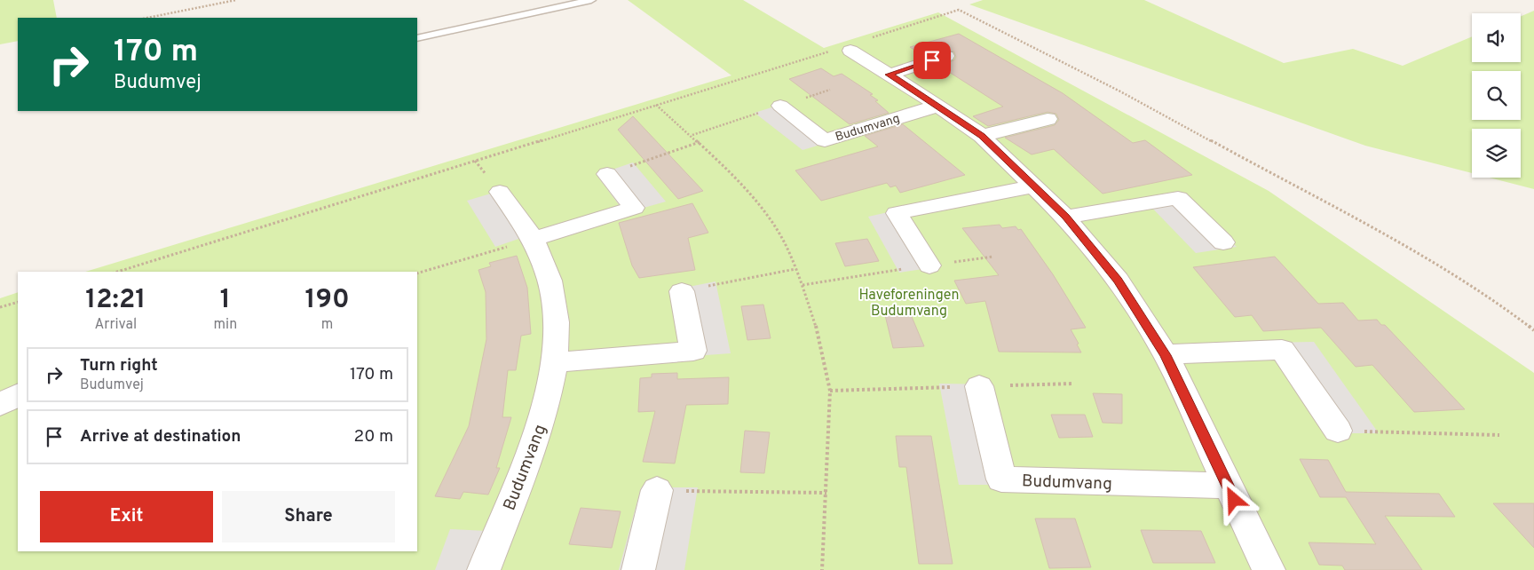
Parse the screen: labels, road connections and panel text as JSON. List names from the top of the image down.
{
  "streets": {
    "street": ["Budumvang"]
  },
  "parks": ["Haveforeningen Budumvang"],
  "page": {
    "turn": ["170 m", "Budumvej"],
    "eta": [
      "12:21",
      "Arrival",
      "1",
      "min",
      "190",
      "m"
    ],
    "list": [
      {
        "name": "Turn right",
        "note": "Budumvej",
        "value": "170 m"
      },
      {
        "name": "Arrive at destination",
        "value": "20 m"
      }
    ],
    "buttons": ["Exit", "Share"]
  }
}
